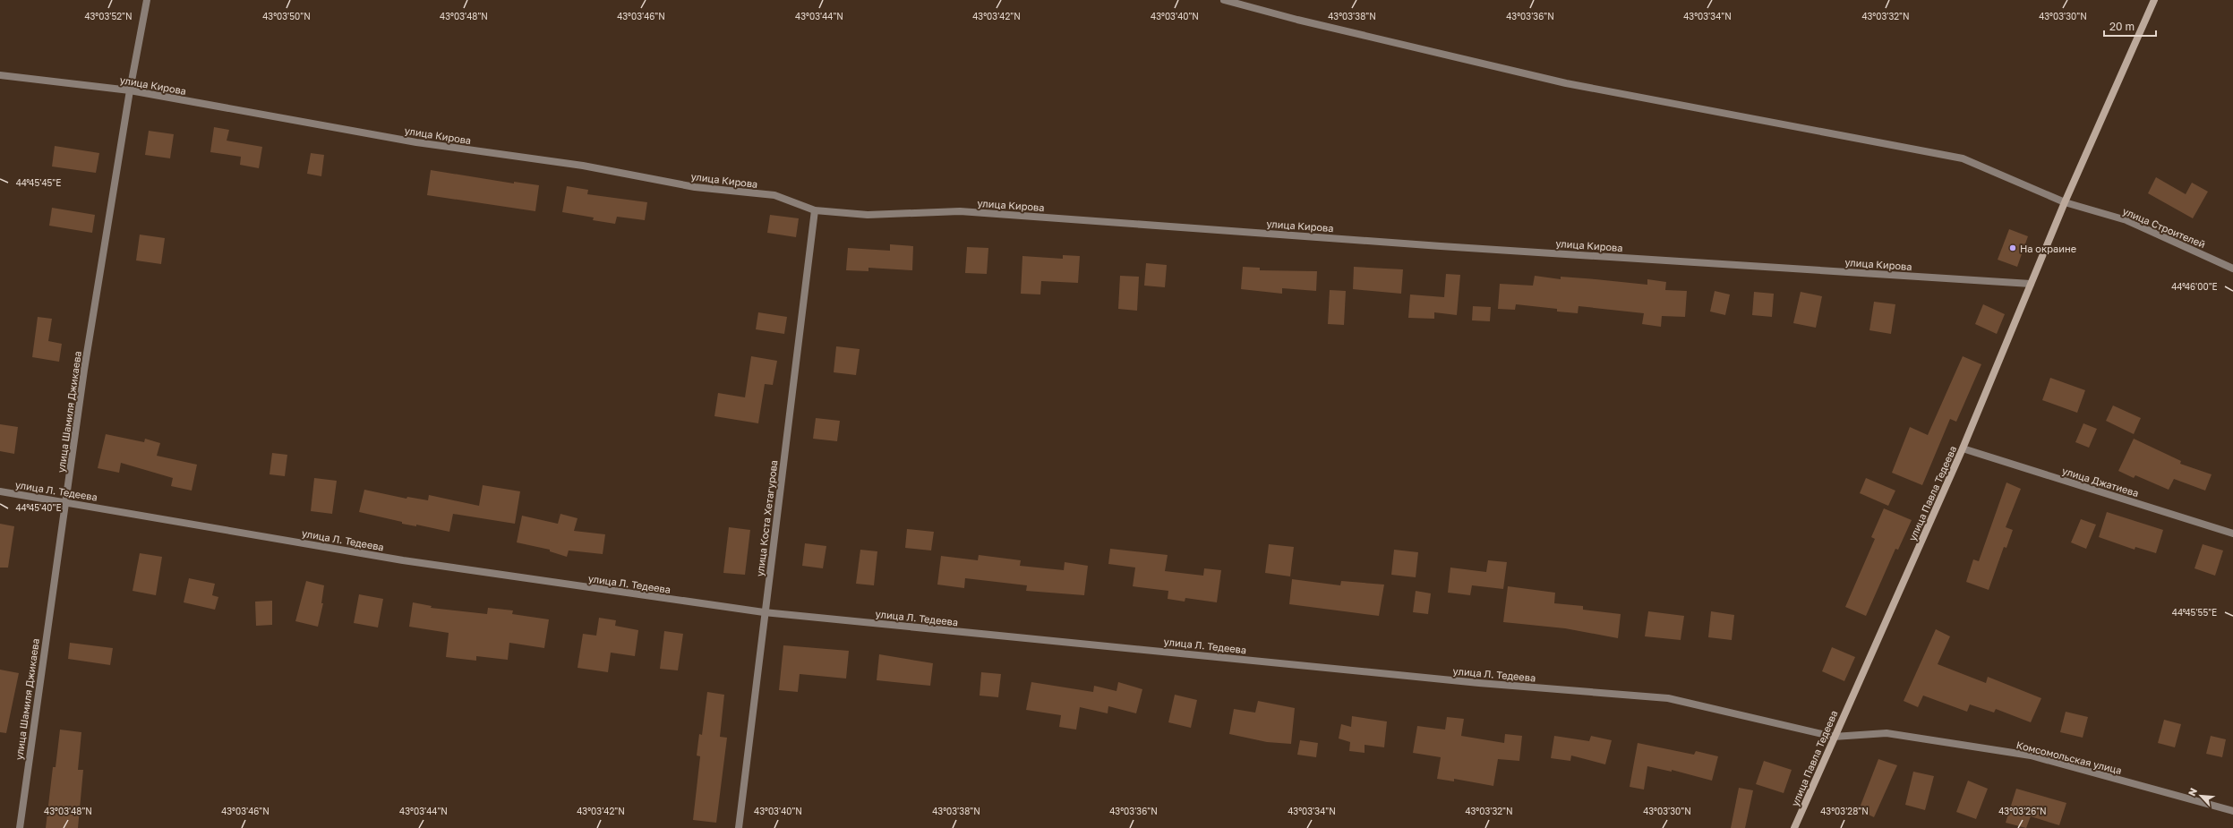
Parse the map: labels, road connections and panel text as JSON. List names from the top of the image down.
{
  "streets": {
    "main road": ["улица Павла Тедеева"],
    "street": [
      "улица Кирова",
      "улица Строителей",
      "улица Шамиля Джикаева",
      "улица Джатиева",
      "улица Л. Тедеева",
      "улица Коста Хетагурова",
      "Комсомольская улица"
    ]
  },
  "crossings": [
    ["улица Кирова", "улица Шамиля Джикаева"],
    ["улица Кирова", "улица Павла Тедеева"],
    ["улица Кирова", "улица Коста Хетагурова"],
    ["улица Строителей", "улица Павла Тедеева"],
    ["улица Шамиля Джикаева", "улица Л. Тедеева"],
    ["улица Джатиева", "улица Павла Тедеева"],
    ["улица Л. Тедеева", "улица Павла Тедеева"],
    ["улица Л. Тедеева", "улица Коста Хетагурова"],
    ["улица Л. Тедеева", "Комсомольская улица"],
    ["улица Павла Тедеева", "Комсомольская улица"]
  ],
  "places": ["На окраине"],
  "scale_bar": "20 m",
  "north": "top left",
  "coordinates": [
    "43°03'52\"N",
    "43°03'50\"N",
    "43°03'48\"N",
    "43°03'46\"N",
    "43°03'40\"N",
    "43°03'36\"N",
    "43°03'34\"N",
    "43°03'32\"N",
    "43°03'44\"N",
    "43°03'42\"N",
    "43°03'38\"N",
    "43°03'30\"N",
    "44°45'45\"E",
    "44°46'00\"E",
    "44°45'40\"E",
    "44°45'55\"E",
    "43°03'28\"N",
    "43°03'26\"N"
  ]
}
